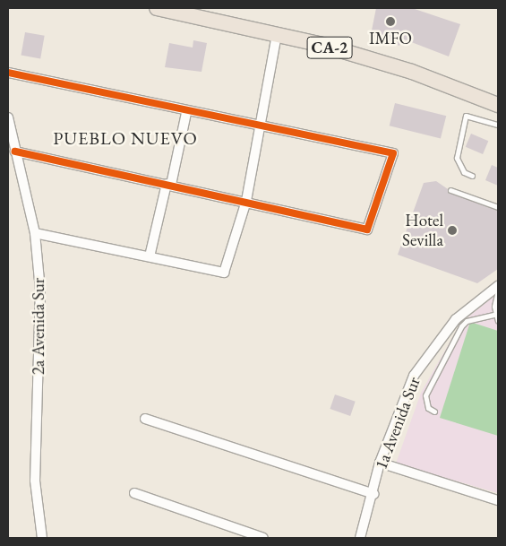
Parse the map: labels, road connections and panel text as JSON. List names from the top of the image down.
{
  "streets": {
    "main road": ["CA-2"],
    "street": ["2a Avenida Sur", "1a Avenida Sur"]
  },
  "districts": ["PUEBLO NUEVO"],
  "places": ["IMFO", "Hotel Sevilla"]
}
